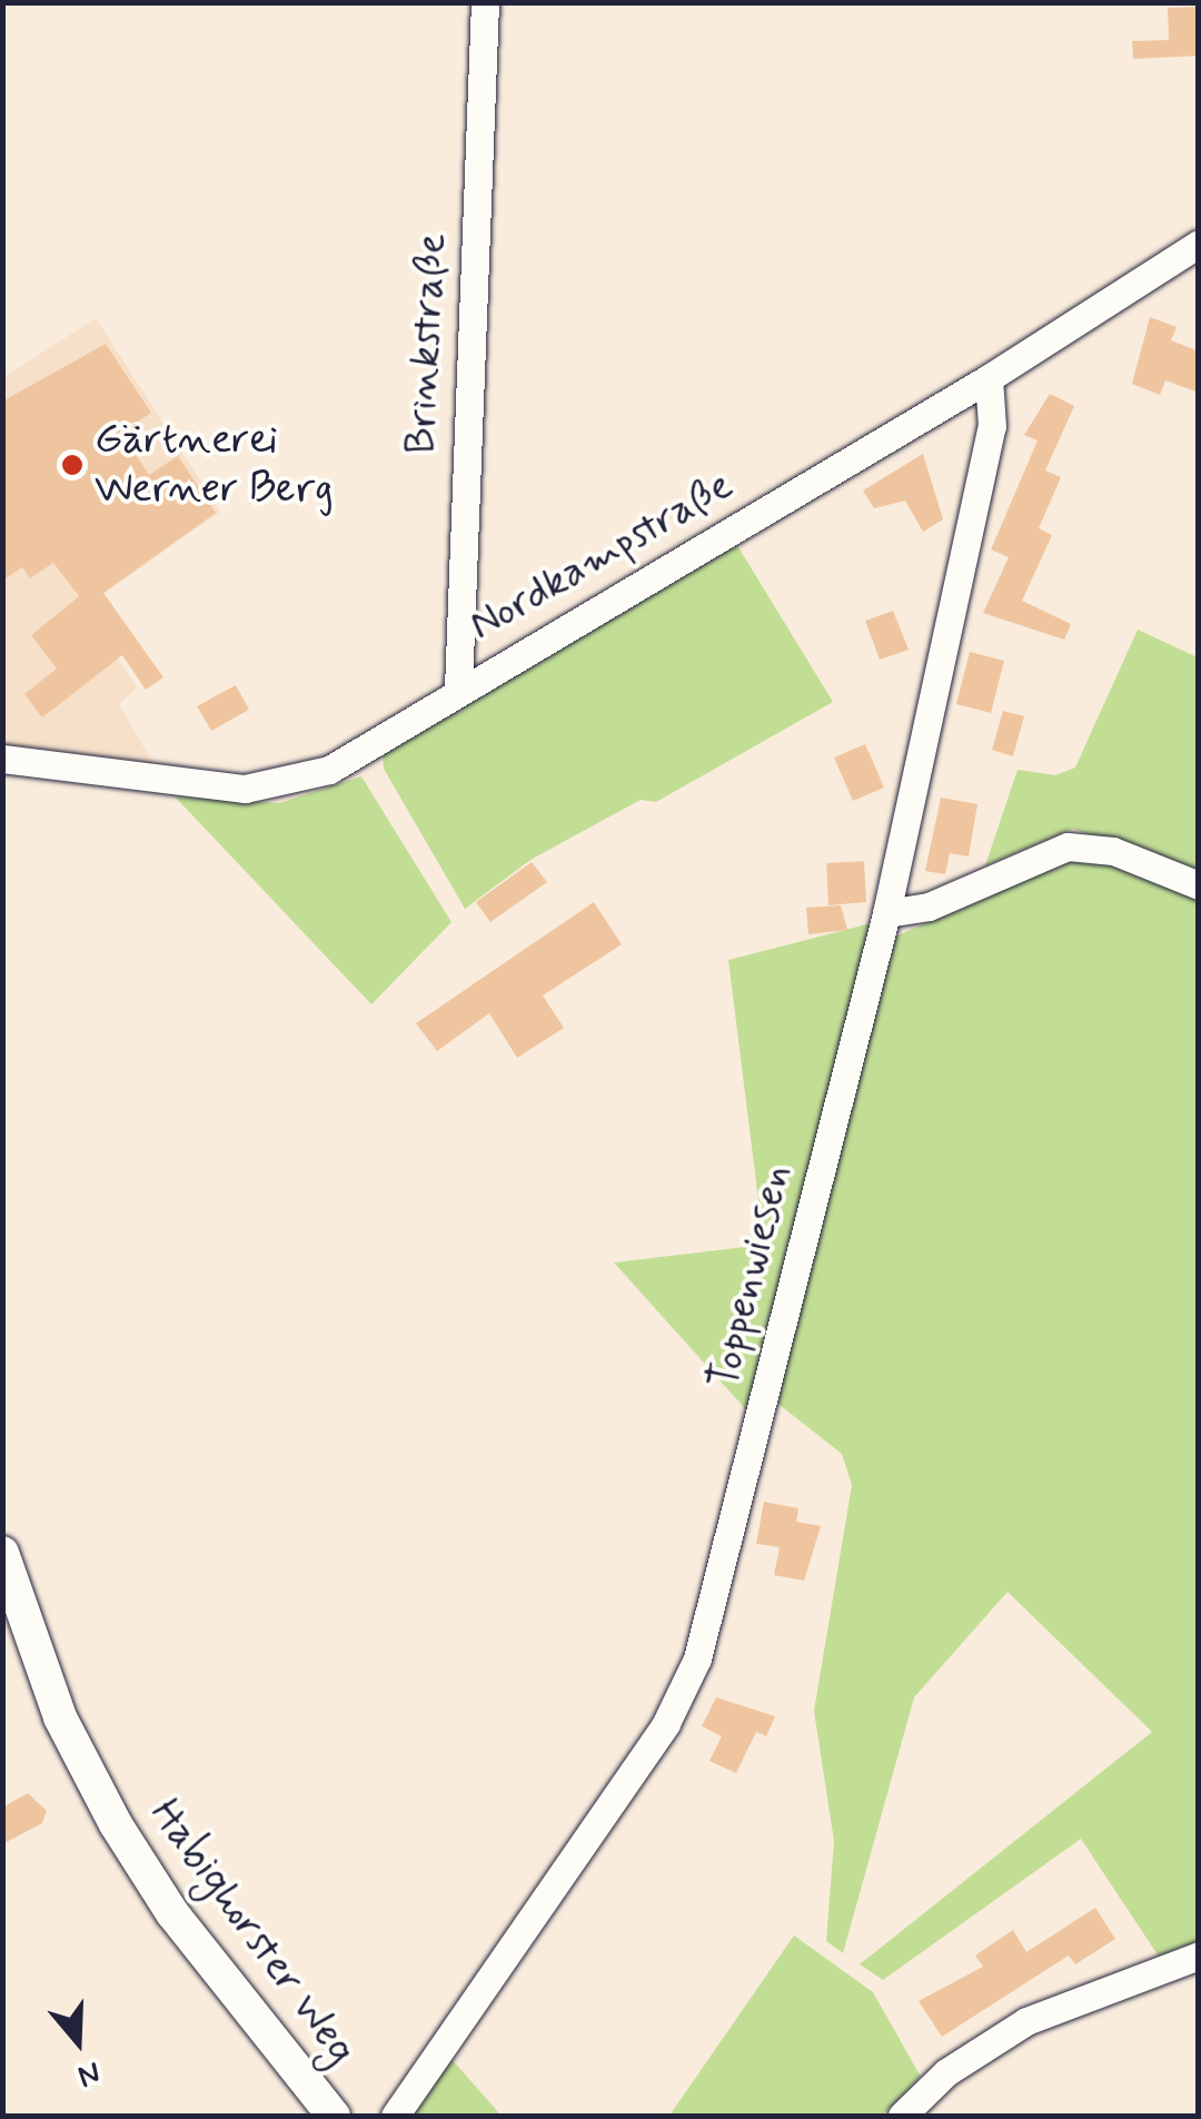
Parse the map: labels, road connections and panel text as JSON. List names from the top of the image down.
{
  "streets": {
    "street": [
      "Brinkstraße",
      "Nordkampstraße",
      "Toppenwiesen",
      "Habighorster Weg"
    ]
  },
  "crossings": [
    ["Brinkstraße", "Nordkampstraße"],
    ["Nordkampstraße", "Toppenwiesen"]
  ],
  "places": ["Gärtnerei Werner Berg"],
  "north": "bottom"
}
